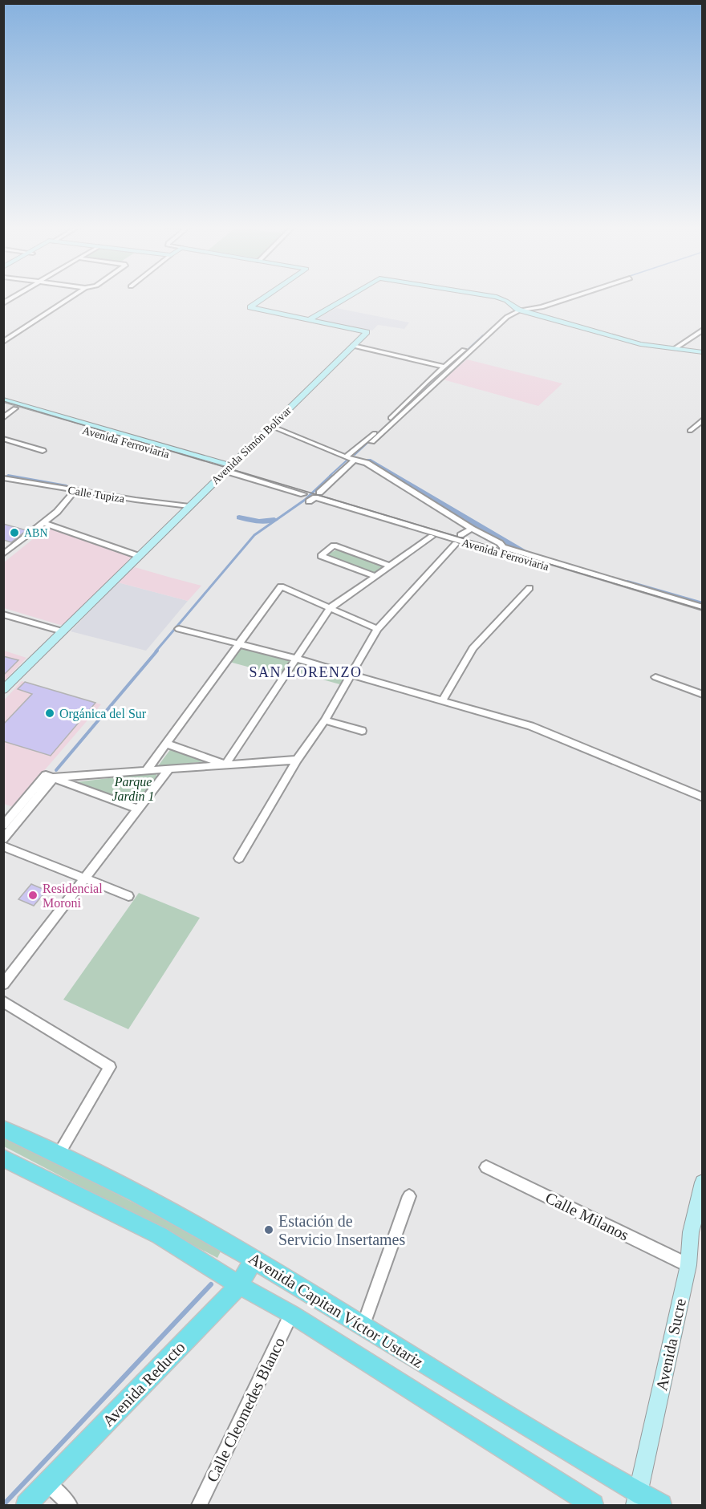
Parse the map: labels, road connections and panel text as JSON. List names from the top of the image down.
{
  "streets": {
    "main road": ["Avenida Capitan Víctor Ustariz", "Avenida Reducto"],
    "street": [
      "Avenida Ferroviaria",
      "Avenida Simón Bolívar",
      "Calle Tupiza",
      "Calle Milanos",
      "Avenida Sucre",
      "Calle Cleomedes Blanco"
    ]
  },
  "crossings": [
    ["Avenida Ferroviaria", "Avenida Simón Bolívar"],
    ["Avenida Simón Bolívar", "Calle Tupiza"],
    ["Calle Milanos", "Avenida Sucre"],
    ["Avenida Capitan Víctor Ustariz", "Avenida Sucre"],
    ["Avenida Capitan Víctor Ustariz", "Avenida Reducto"],
    ["Avenida Capitan Víctor Ustariz", "Calle Cleomedes Blanco"]
  ],
  "districts": ["SAN LORENZO"],
  "parks": ["Parque Jardin 1"],
  "places": [
    "ABN",
    "Orgánica del Sur",
    "Residencial Moroni",
    "Estación de Servicio Insertames"
  ]
}
